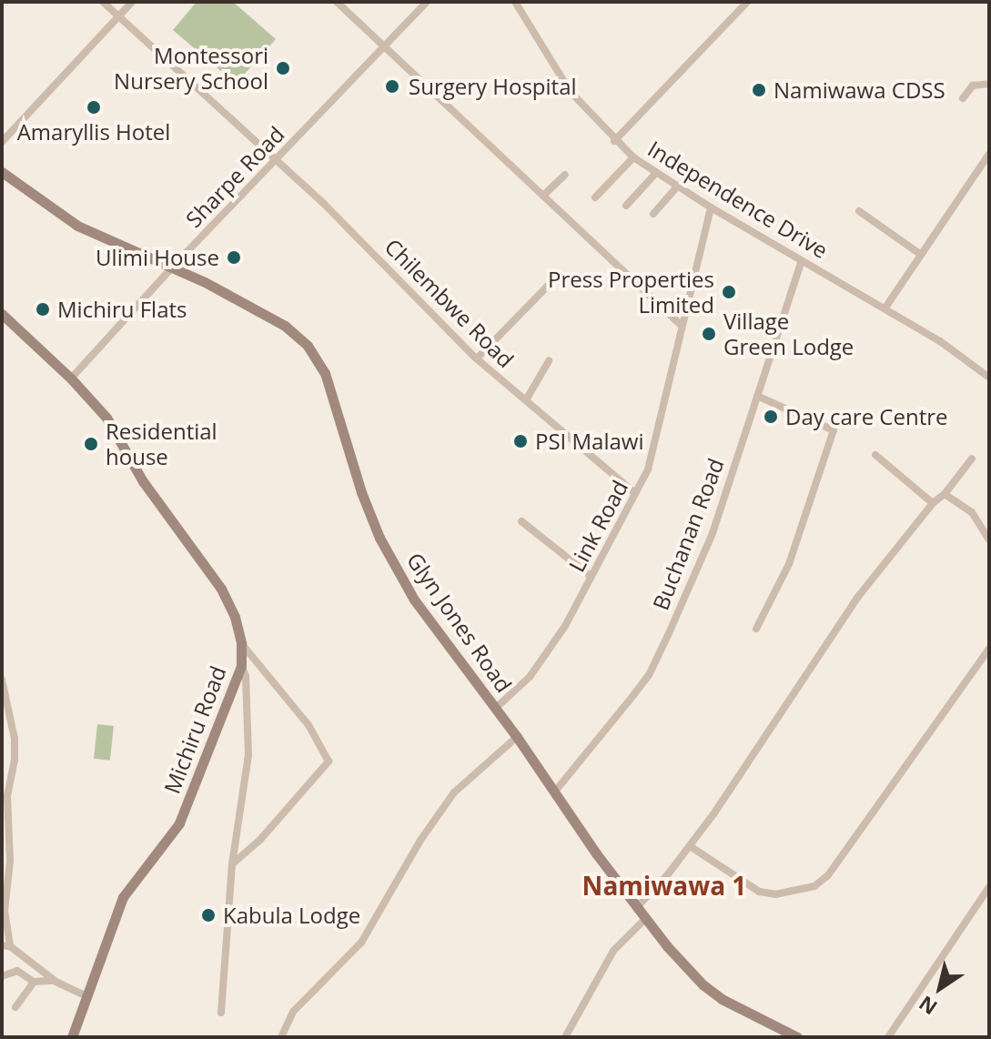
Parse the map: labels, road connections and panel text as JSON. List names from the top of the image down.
{
  "streets": {
    "street": [
      "Sharpe Road",
      "Independence Drive",
      "Chilembwe Road",
      "Link Road",
      "Buchanan Road",
      "Glyn Jones Road",
      "Michiru Road"
    ]
  },
  "crossings": [
    ["Sharpe Road", "Chilembwe Road"],
    ["Sharpe Road", "Glyn Jones Road"],
    ["Sharpe Road", "Michiru Road"],
    ["Independence Drive", "Link Road"],
    ["Independence Drive", "Buchanan Road"],
    ["Chilembwe Road", "Link Road"],
    ["Link Road", "Glyn Jones Road"],
    ["Buchanan Road", "Glyn Jones Road"]
  ],
  "districts": ["Namiwawa 1"],
  "places": [
    "Montessori Nursery School",
    "Surgery Hospital",
    "Namiwawa CDSS",
    "Amaryllis Hotel",
    "Ulimi House",
    "Press Properties Limited",
    "Michiru Flats",
    "Village Green Lodge",
    "Day care Centre",
    "PSI Malawi",
    "Residential house",
    "Kabula Lodge"
  ],
  "north": "bottom left"
}
